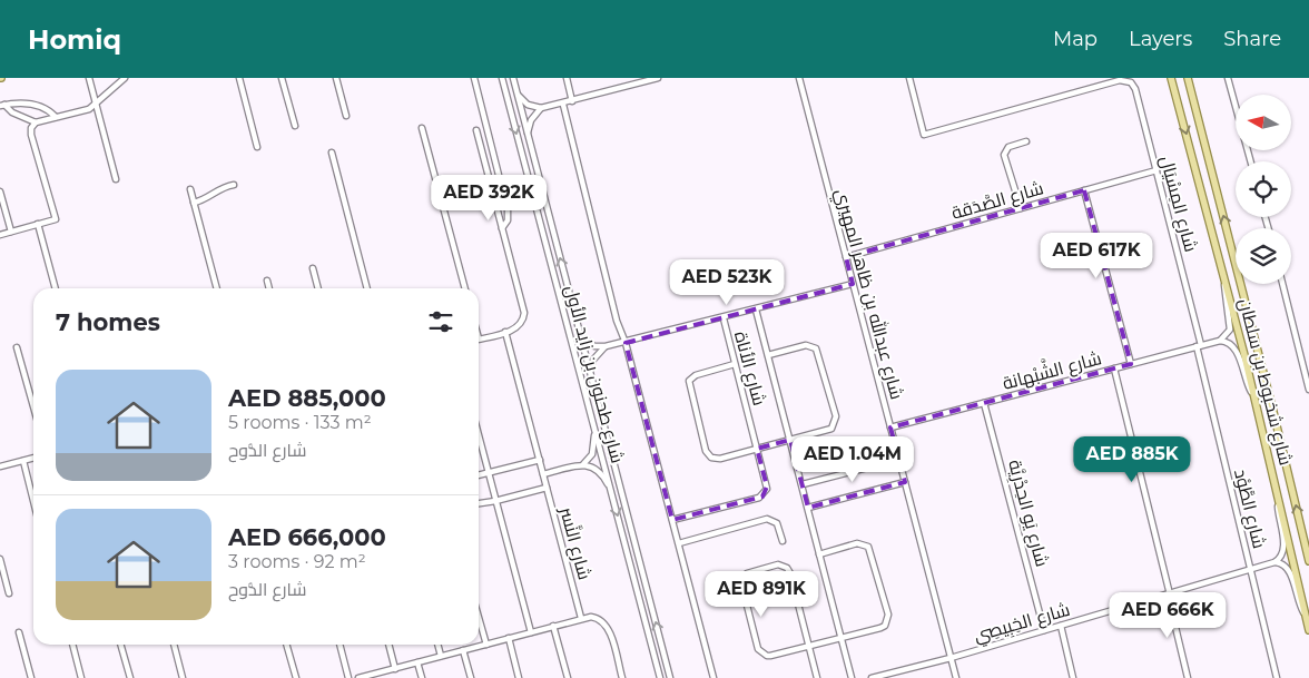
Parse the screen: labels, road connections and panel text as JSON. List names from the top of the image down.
{
  "streets": {
    "main road": ["شارع شخبوط بن سلطان"],
    "street": [
      "شارع الصَّدَقة",
      "شارع المِسْيَال",
      "شارع عبدالله بن ظاهر المهيري",
      "شارع الأناة",
      "شارع الشَّبْهانة",
      "شارع طحنون بن زايد الأول",
      "شارع الطَّوْد",
      "شارع يَو الحِدْرِيَّة",
      "شارع النَّسر",
      "شارع الخِبِيصِي"
    ]
  },
  "crossings": [
    ["شارع الصَّدَقة", "شارع المِسْيَال"],
    ["شارع الصَّدَقة", "شارع عبدالله بن ظاهر المهيري"],
    ["شارع المِسْيَال", "شارع الشَّبْهانة"],
    ["شارع المِسْيَال", "شارع الطَّوْد"],
    ["شارع عبدالله بن ظاهر المهيري", "شارع الشَّبْهانة"],
    ["شارع عبدالله بن ظاهر المهيري", "شارع الخِبِيصِي"],
    ["شارع الشَّبْهانة", "شارع الطَّوْد"],
    ["شارع الشَّبْهانة", "شارع يَو الحِدْرِيَّة"],
    ["شارع الطَّوْد", "شارع الخِبِيصِي"],
    ["شارع يَو الحِدْرِيَّة", "شارع الخِبِيصِي"]
  ],
  "north": "left",
  "page": {
    "header": "Homiq",
    "nav": ["Map", "Layers", "Share"],
    "price": [
      "AED 392K",
      "AED 617K",
      "AED 523K",
      "AED 1.04M",
      "AED 885K",
      "AED 891K",
      "AED 666K"
    ],
    "heading": "7 homes",
    "list": [
      {
        "name": "AED 885,000",
        "note": "5 rooms · 133 m² · شارع الدُّوح"
      },
      {
        "name": "AED 666,000",
        "note": "3 rooms · 92 m² · شارع الدُّوح"
      }
    ]
  }
}
